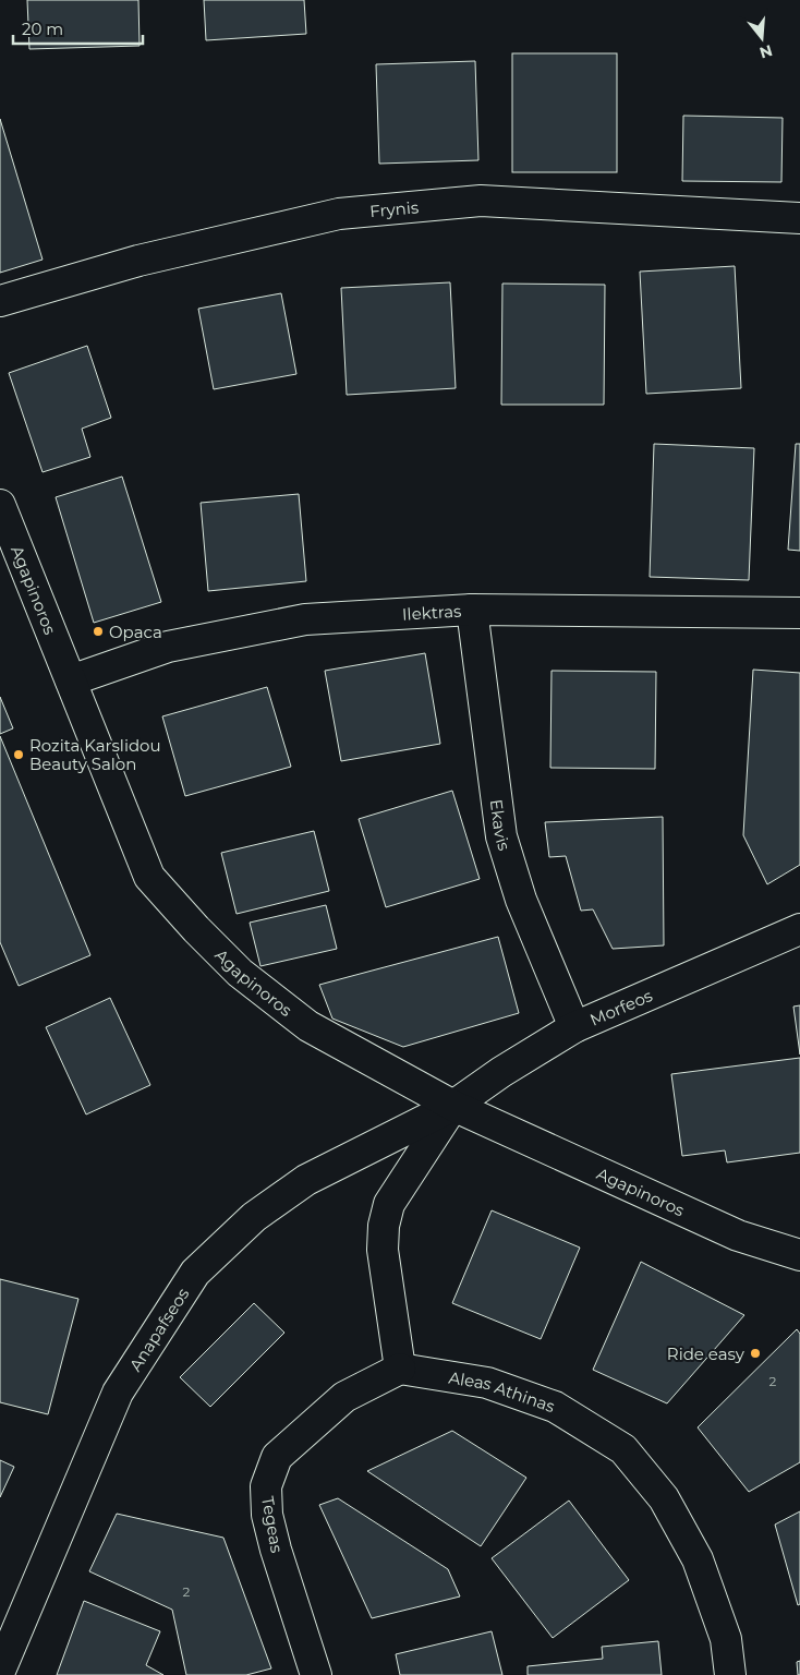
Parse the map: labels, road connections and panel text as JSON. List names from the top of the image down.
{
  "streets": {
    "street": [
      "Frynis",
      "Agapinoros",
      "Ilektras",
      "Ekavis",
      "Morfeos",
      "Anapafseos",
      "Aleas Athinas",
      "Tegeas"
    ]
  },
  "crossings": [
    ["Agapinoros", "Ilektras"],
    ["Agapinoros", "Morfeos"],
    ["Agapinoros", "Anapafseos"],
    ["Ilektras", "Ekavis"],
    ["Ekavis", "Morfeos"],
    ["Morfeos", "Anapafseos"],
    ["Aleas Athinas", "Tegeas"]
  ],
  "places": ["Opaca", "Rozita Karslidou Beauty Salon", "Ride easy"],
  "house_numbers": ["2", "2"],
  "scale_bar": "20 m",
  "north": "bottom"
}
